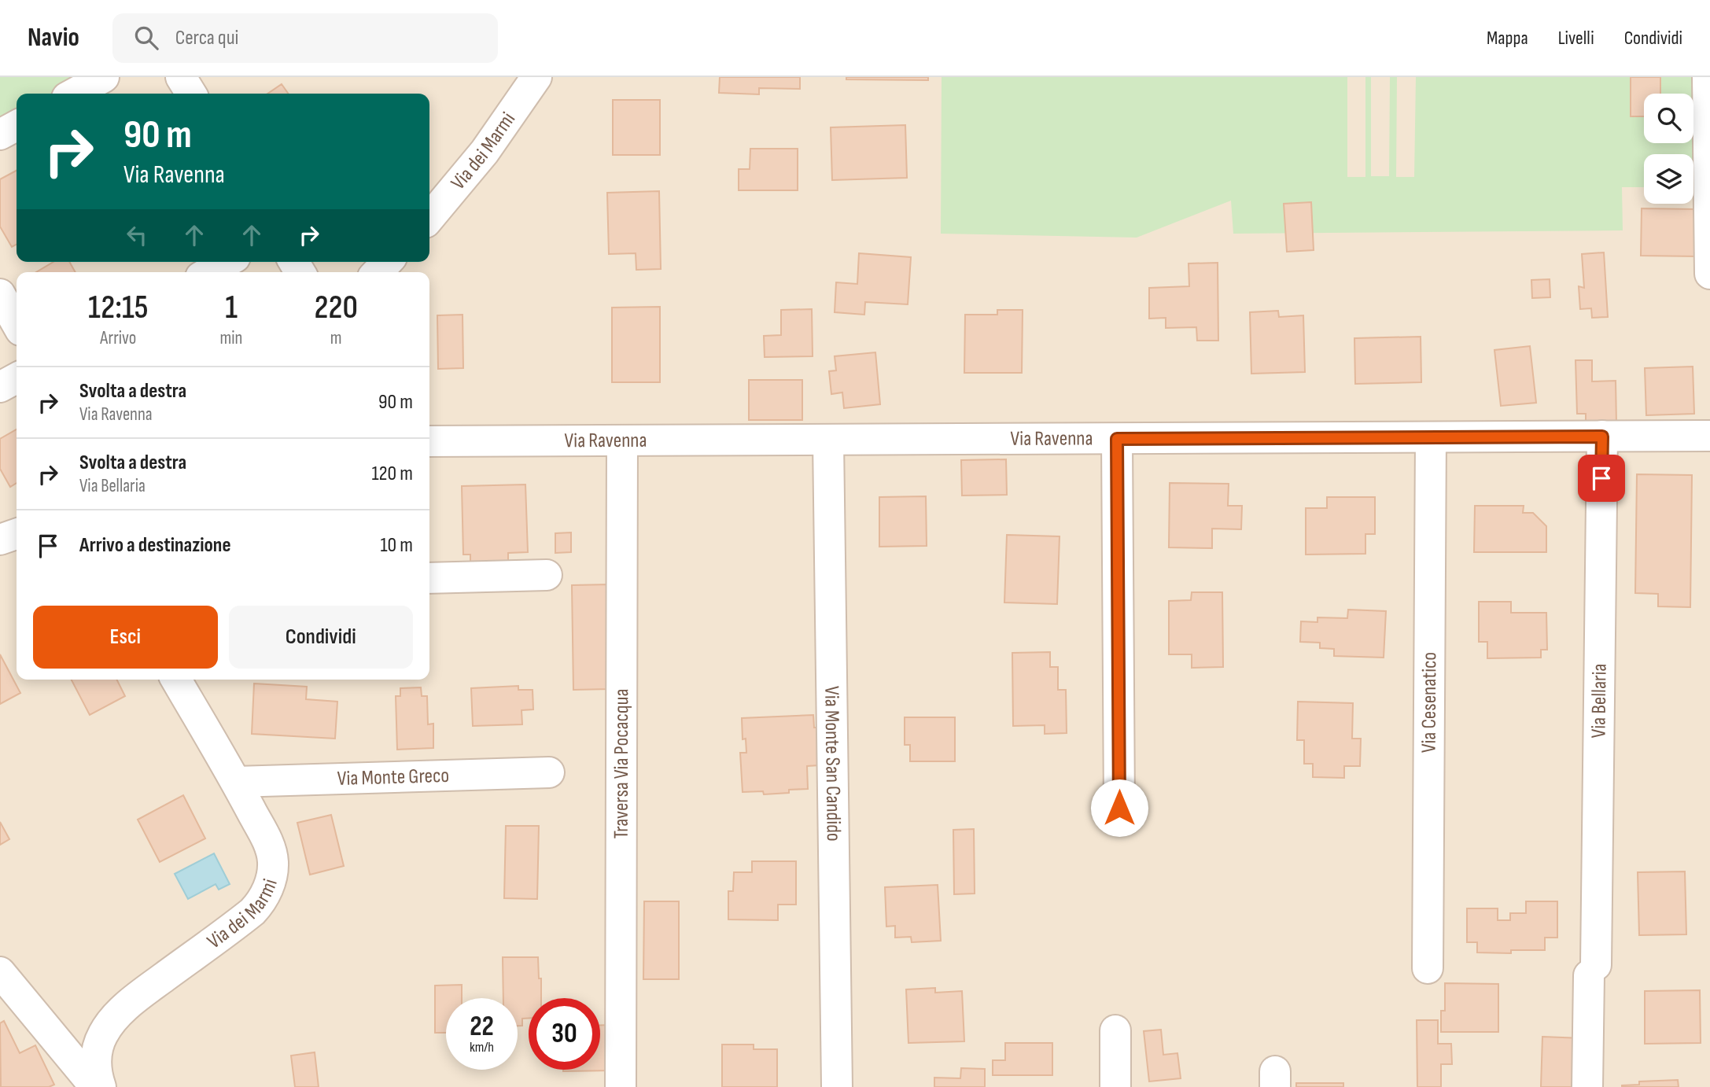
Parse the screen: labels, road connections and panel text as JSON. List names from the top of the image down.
{
  "streets": {
    "street": [
      "Via dei Marmi",
      "Via Ravenna",
      "Via Bellaria",
      "Via Cesenatico",
      "Traversa Via Pocacqua",
      "Via Monte San Candido",
      "Via Monte Greco"
    ]
  },
  "crossings": [
    ["Via dei Marmi", "Via Monte Greco"],
    ["Via Ravenna", "Via Bellaria"],
    ["Via Ravenna", "Via Cesenatico"],
    ["Via Ravenna", "Traversa Via Pocacqua"],
    ["Via Ravenna", "Via Monte San Candido"]
  ],
  "page": {
    "header": "Navio",
    "search": "Cerca qui",
    "nav": ["Mappa", "Livelli", "Condividi"],
    "turn": ["90 m", "Via Ravenna"],
    "eta": [
      "12:15",
      "Arrivo",
      "1",
      "min",
      "220",
      "m"
    ],
    "list": [
      {
        "name": "Svolta a destra",
        "note": "Via Ravenna",
        "value": "90 m"
      },
      {
        "name": "Svolta a destra",
        "note": "Via Bellaria",
        "value": "120 m"
      },
      {
        "name": "Arrivo a destinazione",
        "value": "10 m"
      }
    ],
    "buttons": ["Esci", "Condividi"],
    "speed": "22 km/h",
    "limit": "30"
  }
}
